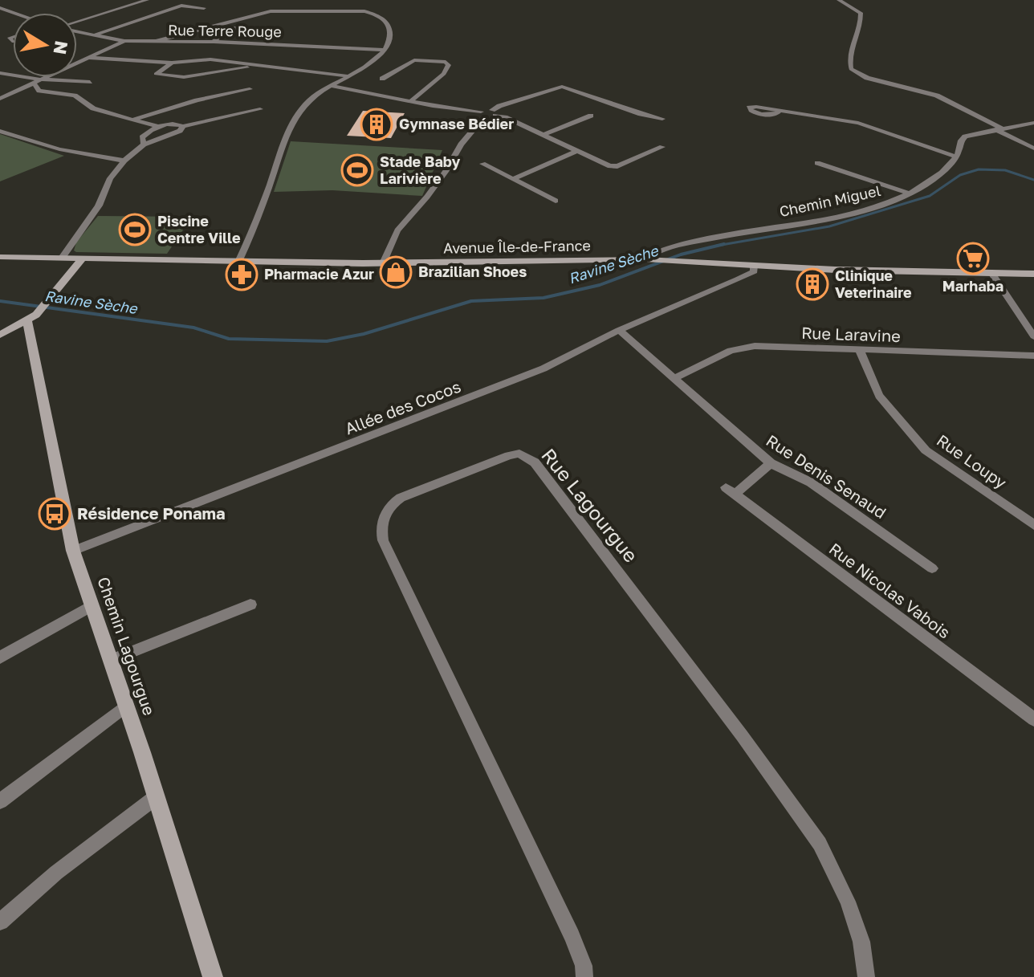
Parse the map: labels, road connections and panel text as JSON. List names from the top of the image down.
{
  "streets": {
    "street": [
      "Rue Terre Rouge",
      "Chemin Miguel",
      "Avenue Île-de-France",
      "Rue Laravine",
      "Allée des Cocos",
      "Rue Loupy",
      "Rue Denis Senaud",
      "Rue Lagourgue",
      "Rue Nicolas Vabois",
      "Chemin Lagourgue"
    ]
  },
  "crossings": [
    ["Chemin Miguel", "Avenue Île-de-France"],
    ["Avenue Île-de-France", "Allée des Cocos"],
    ["Rue Laravine", "Rue Loupy"],
    ["Rue Laravine", "Rue Denis Senaud"],
    ["Allée des Cocos", "Rue Denis Senaud"],
    ["Allée des Cocos", "Chemin Lagourgue"],
    ["Rue Denis Senaud", "Rue Nicolas Vabois"]
  ],
  "water": ["Ravine Sèche"],
  "places": {
    "building": ["Gymnase Bédier", "Clinique Veterinaire"],
    "sports": ["Stade Baby Larivière", "Piscine Centre Ville"],
    "supermarket": ["Marhaba"],
    "shop": ["Brazilian Shoes"],
    "pharmacy": ["Pharmacie Azur"],
    "bus stop": ["Résidence Ponama"]
  },
  "north": "right"
}
